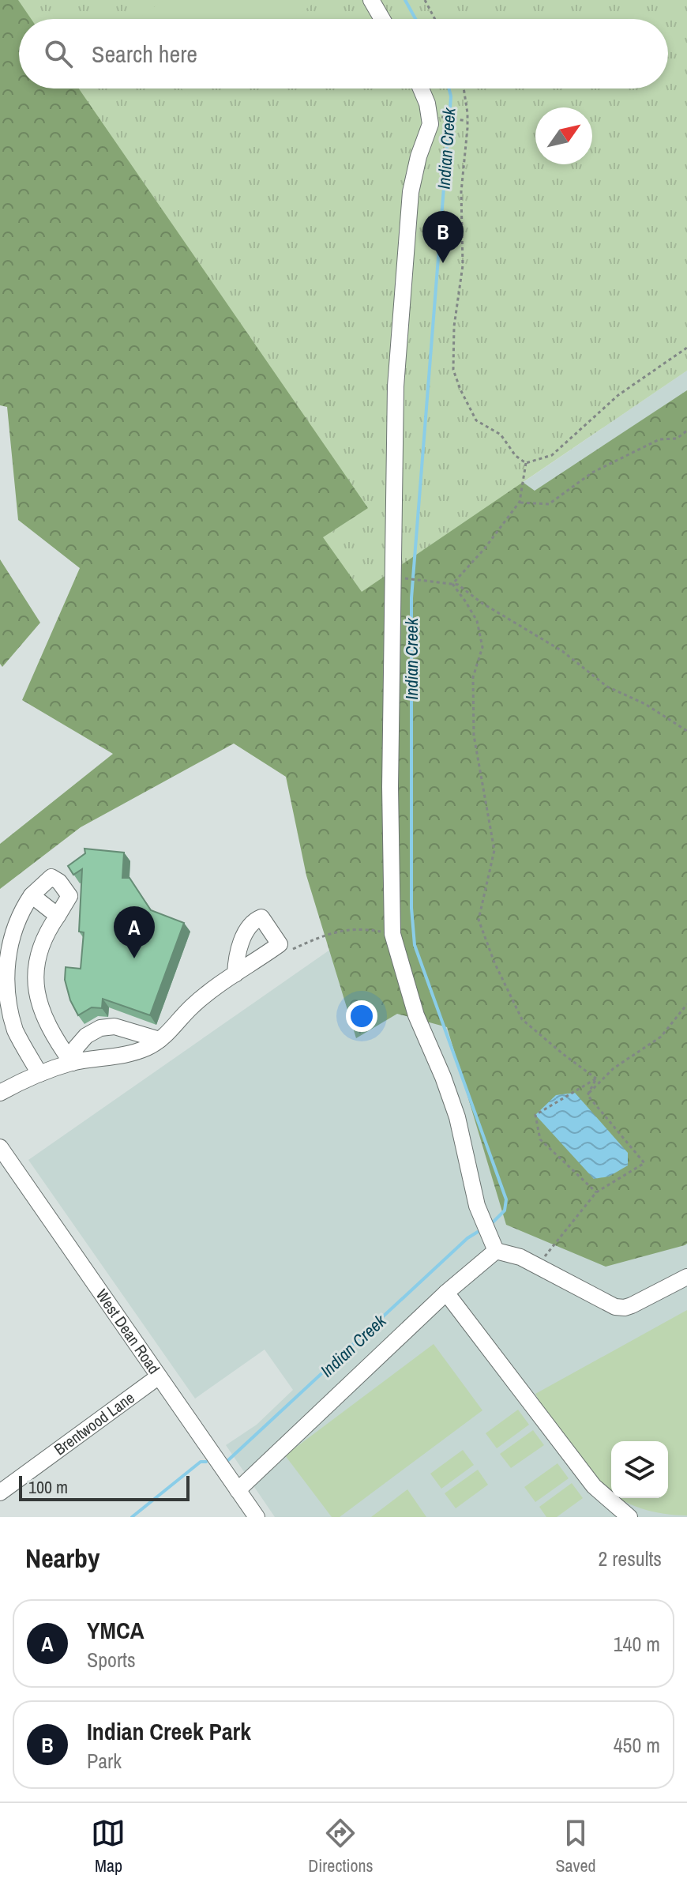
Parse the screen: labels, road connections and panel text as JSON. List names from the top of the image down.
{
  "streets": {
    "street": ["West Dean Road", "Brentwood Lane"]
  },
  "crossings": [
    ["West Dean Road", "Brentwood Lane"]
  ],
  "water": ["Indian Creek"],
  "scale_bar": "100 m",
  "north": "top right",
  "page": {
    "search": "Search here",
    "pins": ["B", "A"],
    "scale": "100 m",
    "heading": ["Nearby", "2 results"],
    "list": [
      {
        "mark": "A",
        "name": "YMCA",
        "note": "Sports",
        "value": "140 m"
      },
      {
        "mark": "B",
        "name": "Indian Creek Park",
        "note": "Park",
        "value": "450 m"
      }
    ],
    "nav": ["Map", "Directions", "Saved"]
  }
}
